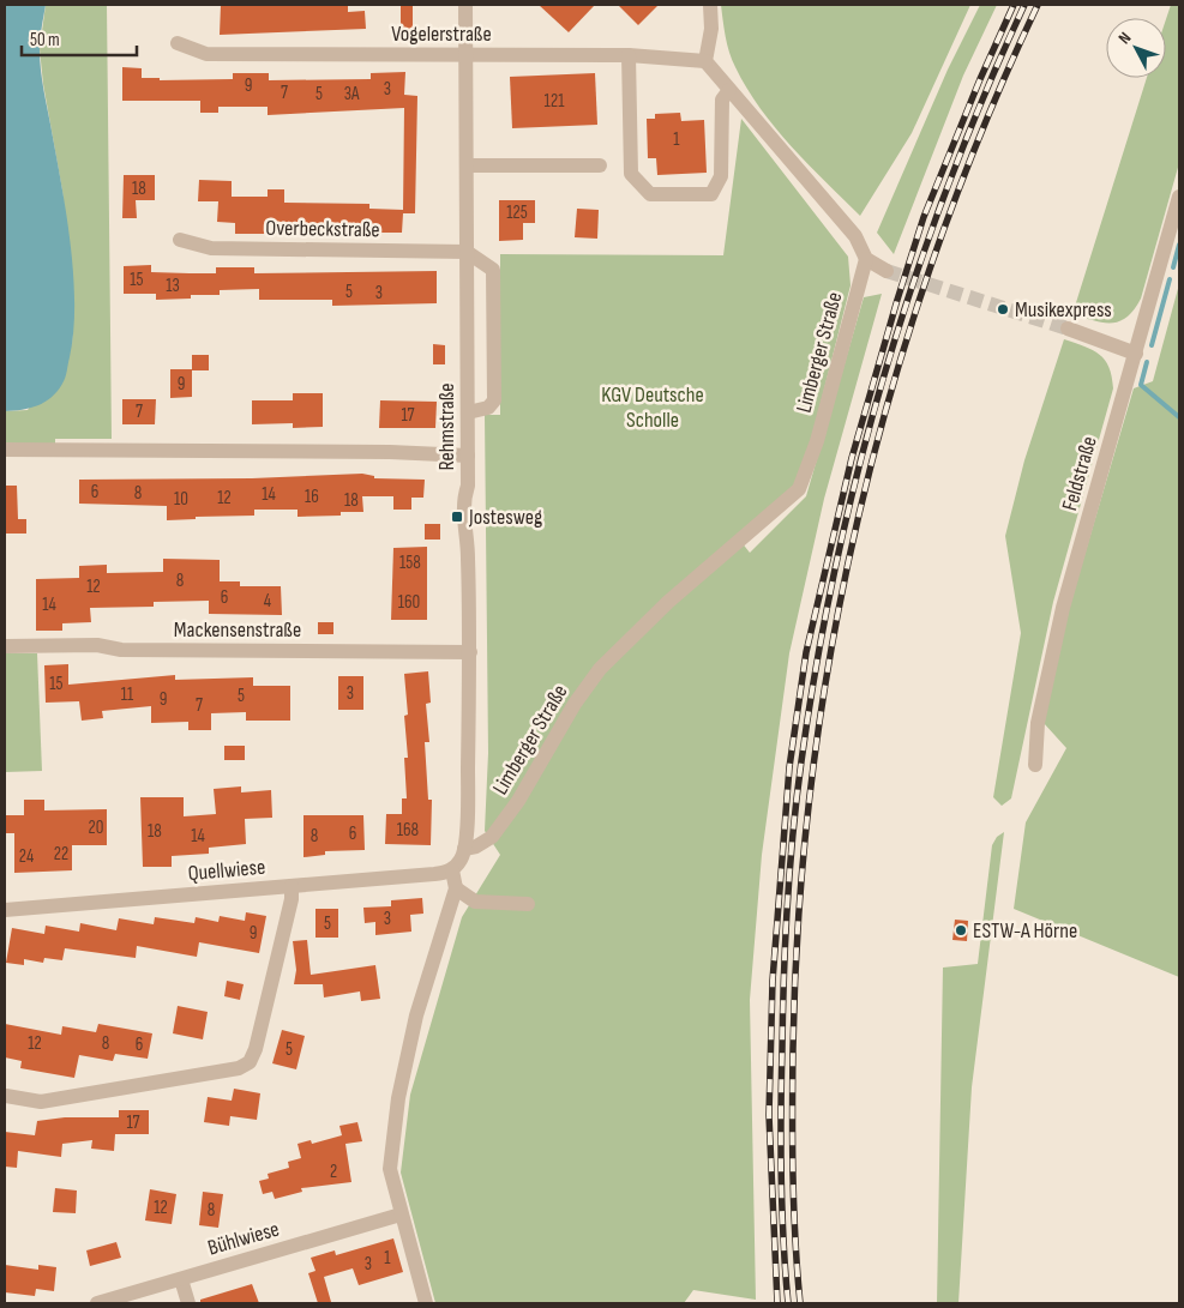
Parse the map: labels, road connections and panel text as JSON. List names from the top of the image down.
{
  "streets": {
    "street": [
      "Vogelerstraße",
      "Overbeckstraße",
      "Limberger Straße",
      "Rehmstraße",
      "Feldstraße",
      "Mackensenstraße",
      "Quellwiese",
      "Bühlwiese"
    ]
  },
  "crossings": [
    ["Vogelerstraße", "Rehmstraße"],
    ["Overbeckstraße", "Rehmstraße"],
    ["Limberger Straße", "Rehmstraße"],
    ["Rehmstraße", "Mackensenstraße"]
  ],
  "parks": ["KGV Deutsche Scholle"],
  "places": {
    "other": ["Musikexpress", "ESTW-A Hörne"],
    "transit": ["Jostesweg"]
  },
  "house_numbers": [
    "9",
    "3",
    "7",
    "5",
    "3A",
    "121",
    "1",
    "18",
    "125",
    "15",
    "13",
    "5",
    "3",
    "9",
    "7",
    "17",
    "6",
    "8",
    "14",
    "16",
    "12",
    "10",
    "18",
    "158",
    "8",
    "12",
    "6",
    "4",
    "160",
    "14",
    "15",
    "3",
    "11",
    "5",
    "9",
    "7",
    "20",
    "168",
    "18",
    "6",
    "14",
    "8",
    "22",
    "24",
    "3",
    "5",
    "9",
    "12",
    "8",
    "6",
    "5",
    "17",
    "2",
    "12",
    "8",
    "1",
    "3"
  ],
  "scale_bar": "50 m",
  "north": "top left"
}
